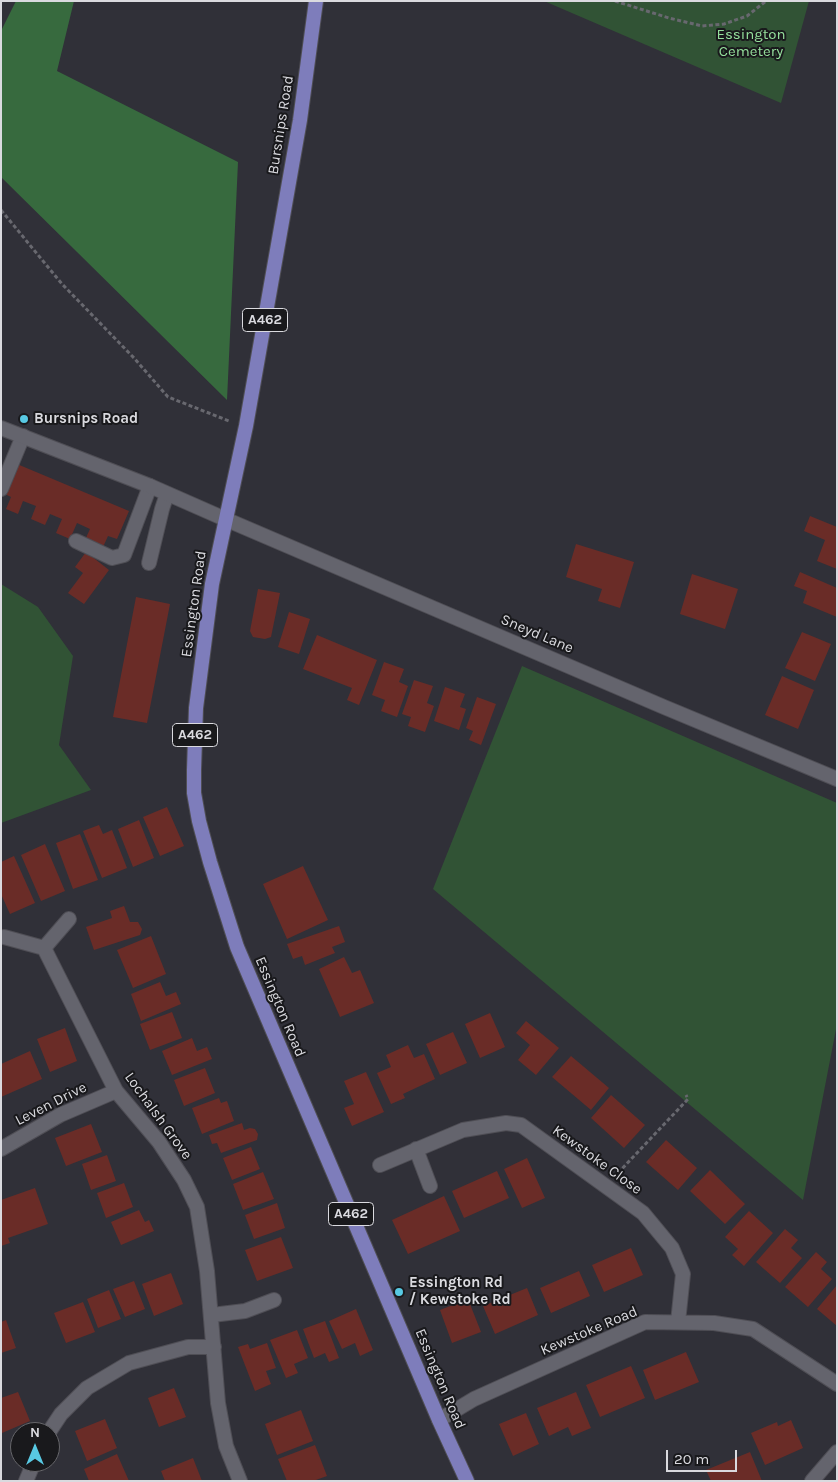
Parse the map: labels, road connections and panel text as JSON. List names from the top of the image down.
{
  "streets": {
    "main road": ["Bursnips Road", "A462", "Essington Road"],
    "street": [
      "Sneyd Lane",
      "Leven Drive",
      "Lochalsh Grove",
      "Kewstoke Close",
      "Kewstoke Road"
    ]
  },
  "crossings": [
    ["Bursnips Road", "Essington Road"],
    ["Bursnips Road", "Sneyd Lane"],
    ["Essington Road", "Sneyd Lane"],
    ["Essington Road", "Kewstoke Road"],
    ["Leven Drive", "Lochalsh Grove"],
    ["Kewstoke Close", "Kewstoke Road"]
  ],
  "parks": ["Essington Cemetery"],
  "places": ["Bursnips Road", "Essington Rd / Kewstoke Rd"],
  "scale_bar": "20 m",
  "north": "top"
}
